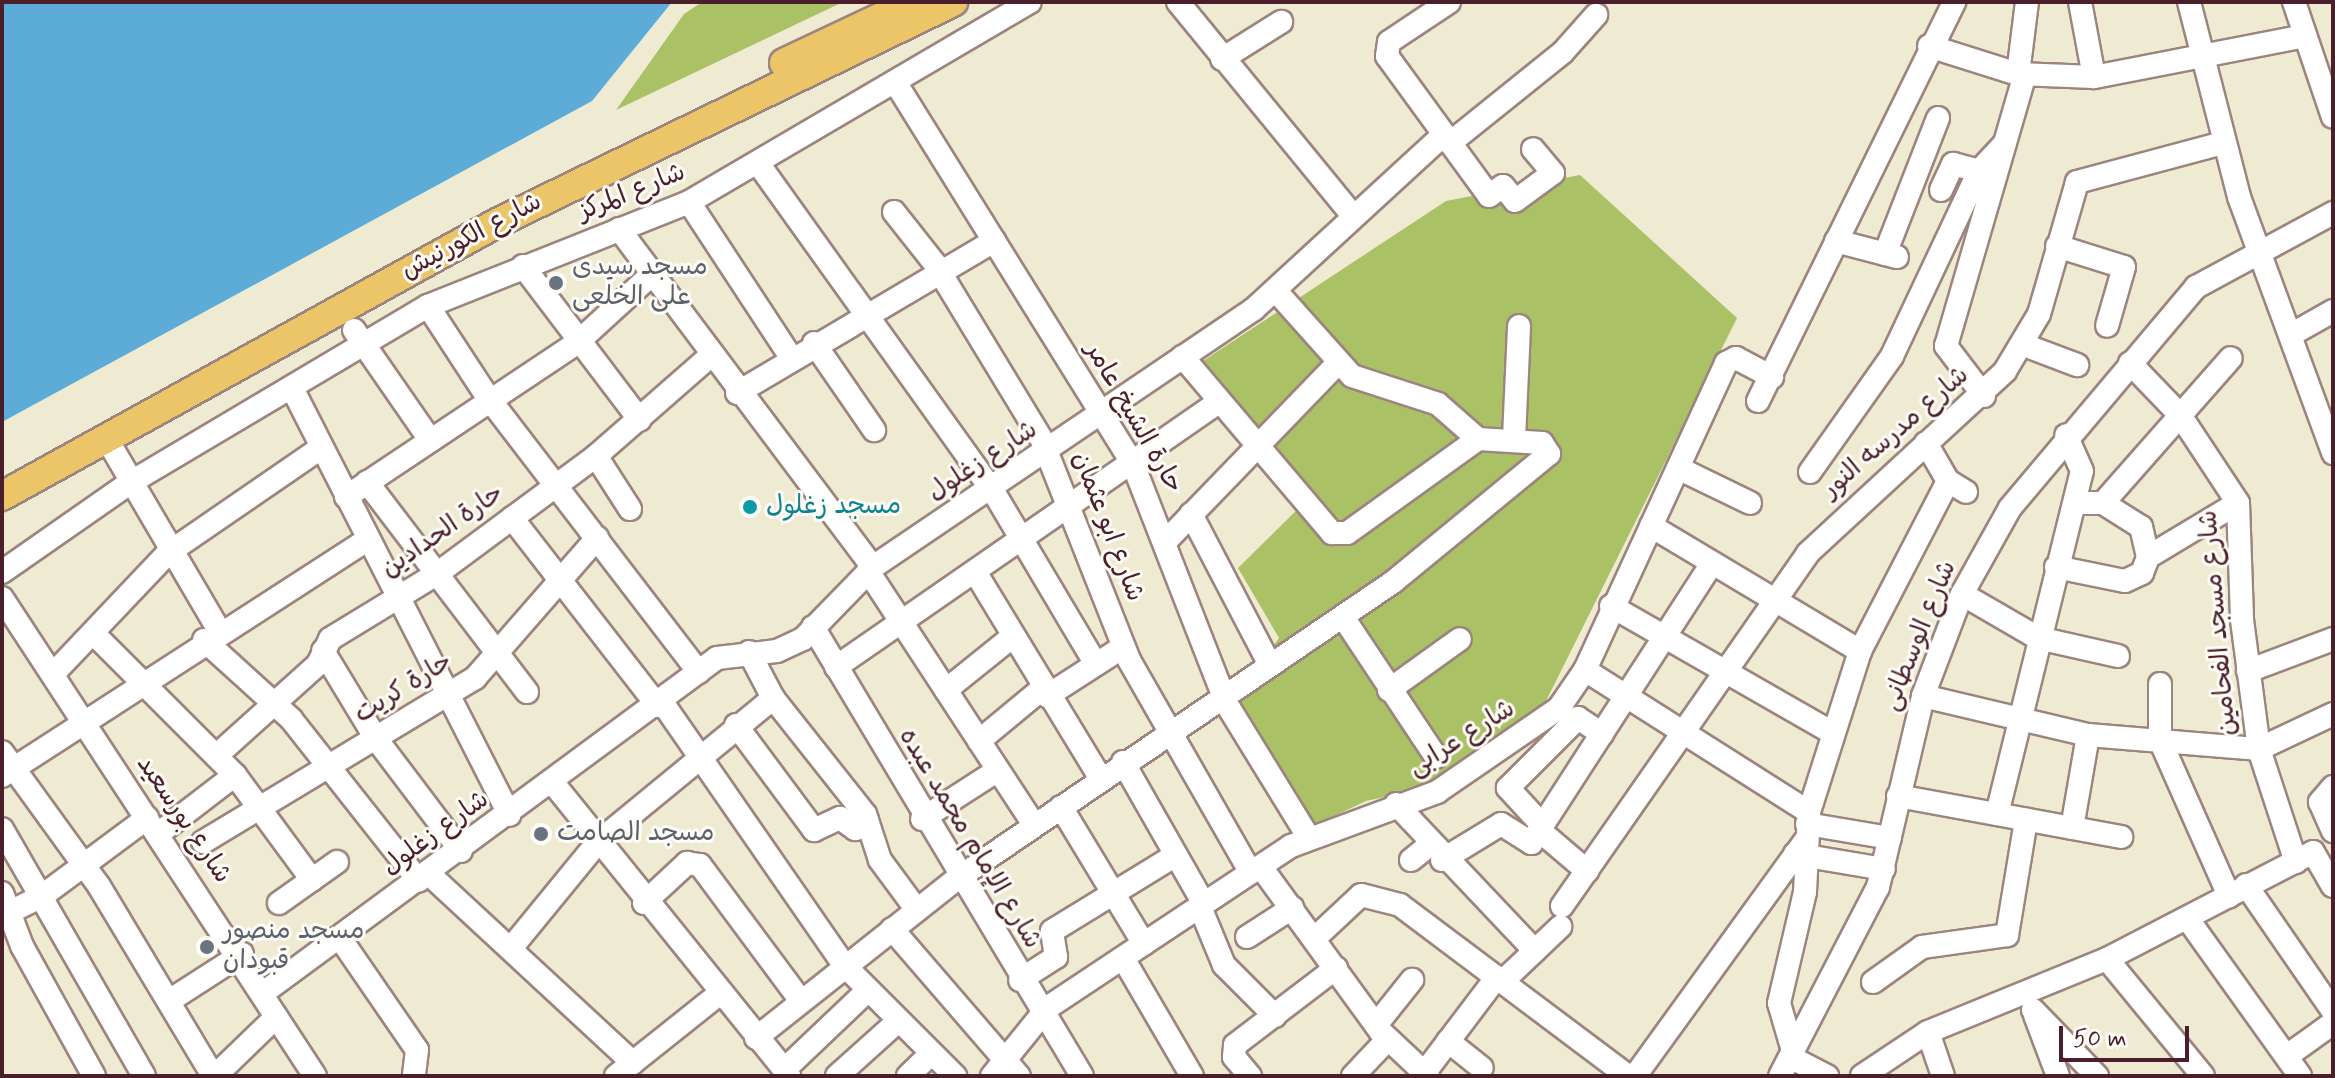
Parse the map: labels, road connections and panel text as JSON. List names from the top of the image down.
{
  "streets": {
    "main road": ["شارع الكورنيش"],
    "street": [
      "شارع المركز",
      "حارة الشيخ عامر",
      "شارع مدرسه النور",
      "شارع زغلول",
      "شارع ابو عثمان",
      "حارة الحدادين",
      "شارع مسجد الفحامين",
      "شارع الوسطانى",
      "حارة كريت",
      "شارع عرابى",
      "شارع بورسعيد",
      "شارع الإمام محمد عبده"
    ]
  },
  "crossings": [
    ["شارع المركز", "حارة الشيخ عامر"],
    ["حارة الشيخ عامر", "شارع زغلول"],
    ["حارة الشيخ عامر", "شارع عرابى"],
    ["شارع مدرسه النور", "شارع ابو عثمان"],
    ["شارع زغلول", "شارع ابو عثمان"],
    ["شارع زغلول", "شارع بورسعيد"],
    ["شارع زغلول", "شارع الإمام محمد عبده"],
    ["شارع ابو عثمان", "شارع عرابى"],
    ["شارع مسجد الفحامين", "شارع الوسطانى"],
    ["شارع عرابى", "شارع الإمام محمد عبده"]
  ],
  "places": [
    "مسجد سيدى على الخلعى",
    "مسجد زغلول",
    "مسجد الصامت",
    "مسجد منصور قبودان"
  ],
  "scale_bar": "50 m"
}
